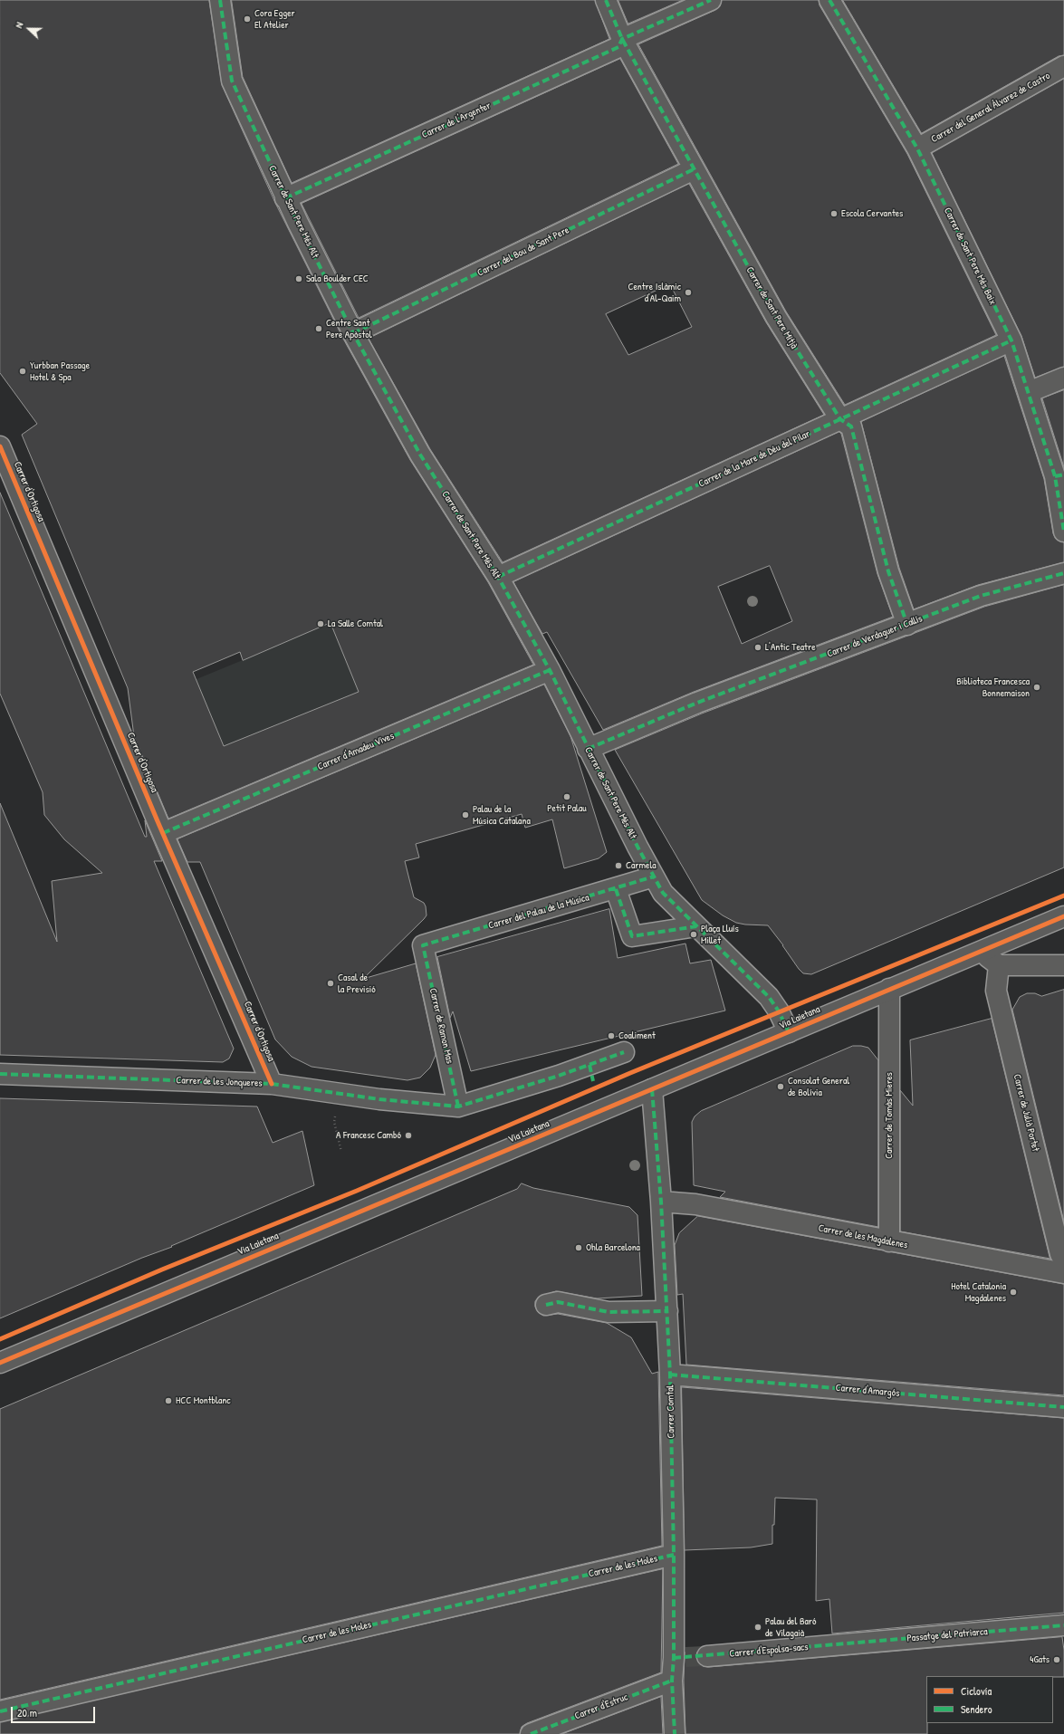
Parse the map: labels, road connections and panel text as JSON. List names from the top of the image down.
{
  "streets": {
    "street": [
      "Carrer del General Álvarez de Castro",
      "Carrer de l'Argenter",
      "Carrer de Sant Pere Més Alt",
      "Carrer del Bou de Sant Pere",
      "Carrer de Sant Pere Més Baix",
      "Carrer de Sant Pere Mitjà",
      "Carrer de la Mare de Déu del Pilar",
      "Carrer d'Ortigosa",
      "Carrer de Verdaguer i Callís",
      "Carrer d'Amadeu Vives",
      "Carrer del Palau de la Música",
      "Via Laietana",
      "Carrer de Ramon Mas",
      "Carrer de les Jonqueres",
      "Carrer de Julià Portet",
      "Carrer de Tomàs Mieres",
      "Carrer de les Magdalenes",
      "Carrer d'Amargós",
      "Carrer Comtal",
      "Carrer de les Moles",
      "Passatge del Patriarca",
      "Carrer d'Espolsa-sacs",
      "Carrer d'Estruc"
    ]
  },
  "crossings": [
    ["Carrer del General Álvarez de Castro", "Carrer de Sant Pere Més Baix"],
    ["Carrer de l'Argenter", "Carrer de Sant Pere Més Alt"],
    ["Carrer de l'Argenter", "Carrer de Sant Pere Mitjà"],
    ["Carrer de Sant Pere Més Alt", "Carrer del Bou de Sant Pere"],
    ["Carrer de Sant Pere Més Alt", "Carrer de la Mare de Déu del Pilar"],
    ["Carrer de Sant Pere Més Alt", "Carrer de Verdaguer i Callís"],
    ["Carrer de Sant Pere Més Alt", "Carrer d'Amadeu Vives"],
    ["Carrer de Sant Pere Més Alt", "Carrer del Palau de la Música"],
    ["Carrer de Sant Pere Més Alt", "Via Laietana"],
    ["Carrer del Bou de Sant Pere", "Carrer de Sant Pere Mitjà"],
    ["Carrer de Sant Pere Més Baix", "Carrer de la Mare de Déu del Pilar"],
    ["Carrer de Sant Pere Mitjà", "Carrer de la Mare de Déu del Pilar"],
    ["Carrer de Sant Pere Mitjà", "Carrer de Verdaguer i Callís"],
    ["Carrer d'Ortigosa", "Carrer d'Amadeu Vives"],
    ["Carrer d'Ortigosa", "Carrer de les Jonqueres"],
    ["Carrer del Palau de la Música", "Carrer de Ramon Mas"],
    ["Via Laietana", "Carrer de Tomàs Mieres"],
    ["Via Laietana", "Carrer Comtal"],
    ["Carrer de Ramon Mas", "Carrer de les Jonqueres"],
    ["Carrer de Tomàs Mieres", "Carrer de les Magdalenes"],
    ["Carrer de les Magdalenes", "Carrer Comtal"],
    ["Carrer d'Amargós", "Carrer Comtal"],
    ["Carrer Comtal", "Carrer de les Moles"],
    ["Carrer Comtal", "Carrer d'Estruc"],
    ["Passatge del Patriarca", "Carrer d'Espolsa-sacs"]
  ],
  "places": [
    "Cora Egger El Atelier",
    "Escola Cervantes",
    "Sala Boulder CEC",
    "Centre Islàmic d'Al-Qaim",
    "Centre Sant Pere Apòstol",
    "Yurbban Passage Hotel & Spa",
    "La Salle Comtal",
    "L'Antic Teatre",
    "Biblioteca Francesca Bonnemaison",
    "Petit Palau",
    "Palau de la Música Catalana",
    "Carmela",
    "Plaça Lluís Millet",
    "Casal de la Previsió",
    "Coaliment",
    "Consolat General de Bolívia",
    "A Francesc Cambó",
    "Ohla Barcelona",
    "Hotel Catalonia Magdalenes",
    "HCC Montblanc",
    "Palau del Baró de Vilagaià",
    "4Gats"
  ],
  "legend": ["Ciclovía", "Sendero"],
  "scale_bar": "20 m",
  "north": "left"
}
